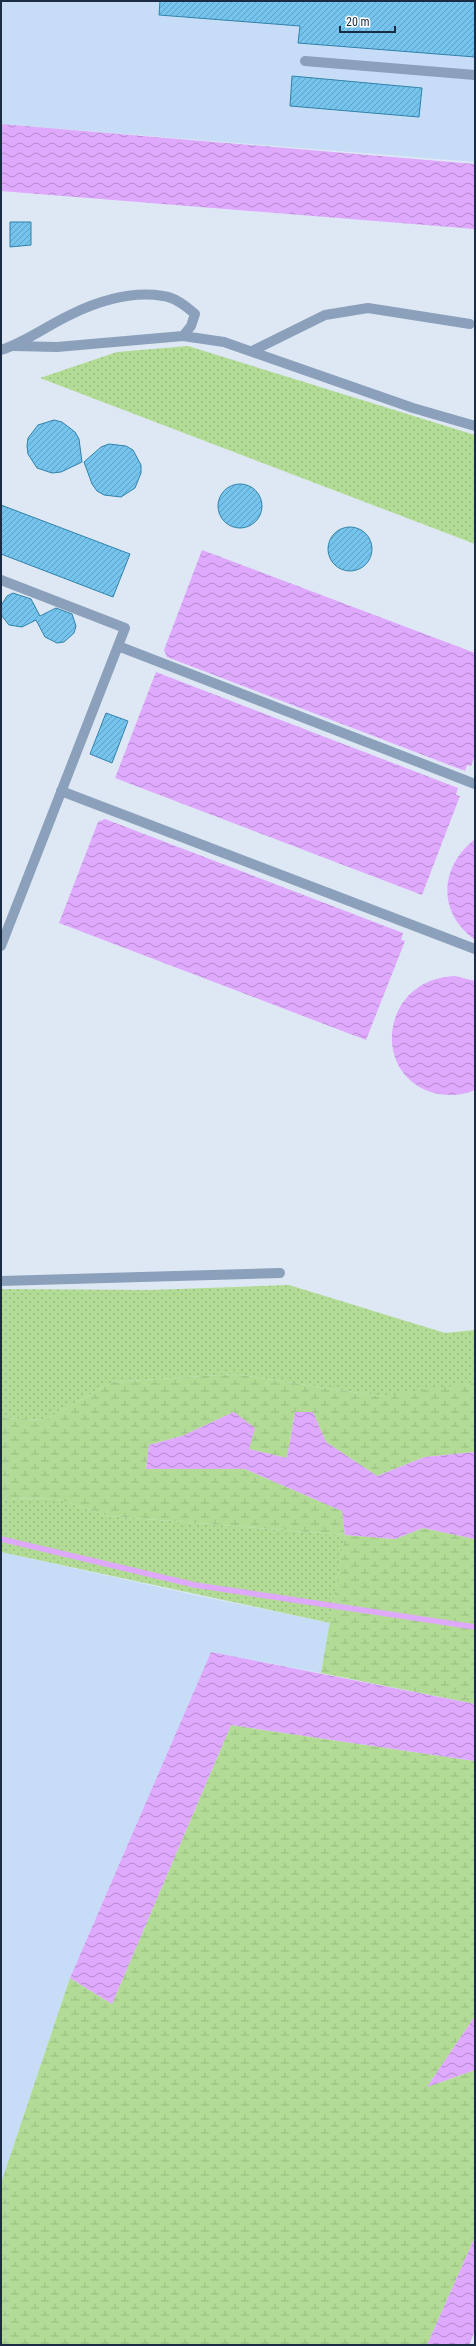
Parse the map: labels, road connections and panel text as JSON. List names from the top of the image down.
{
  "scale_bar": "20 m"
}
